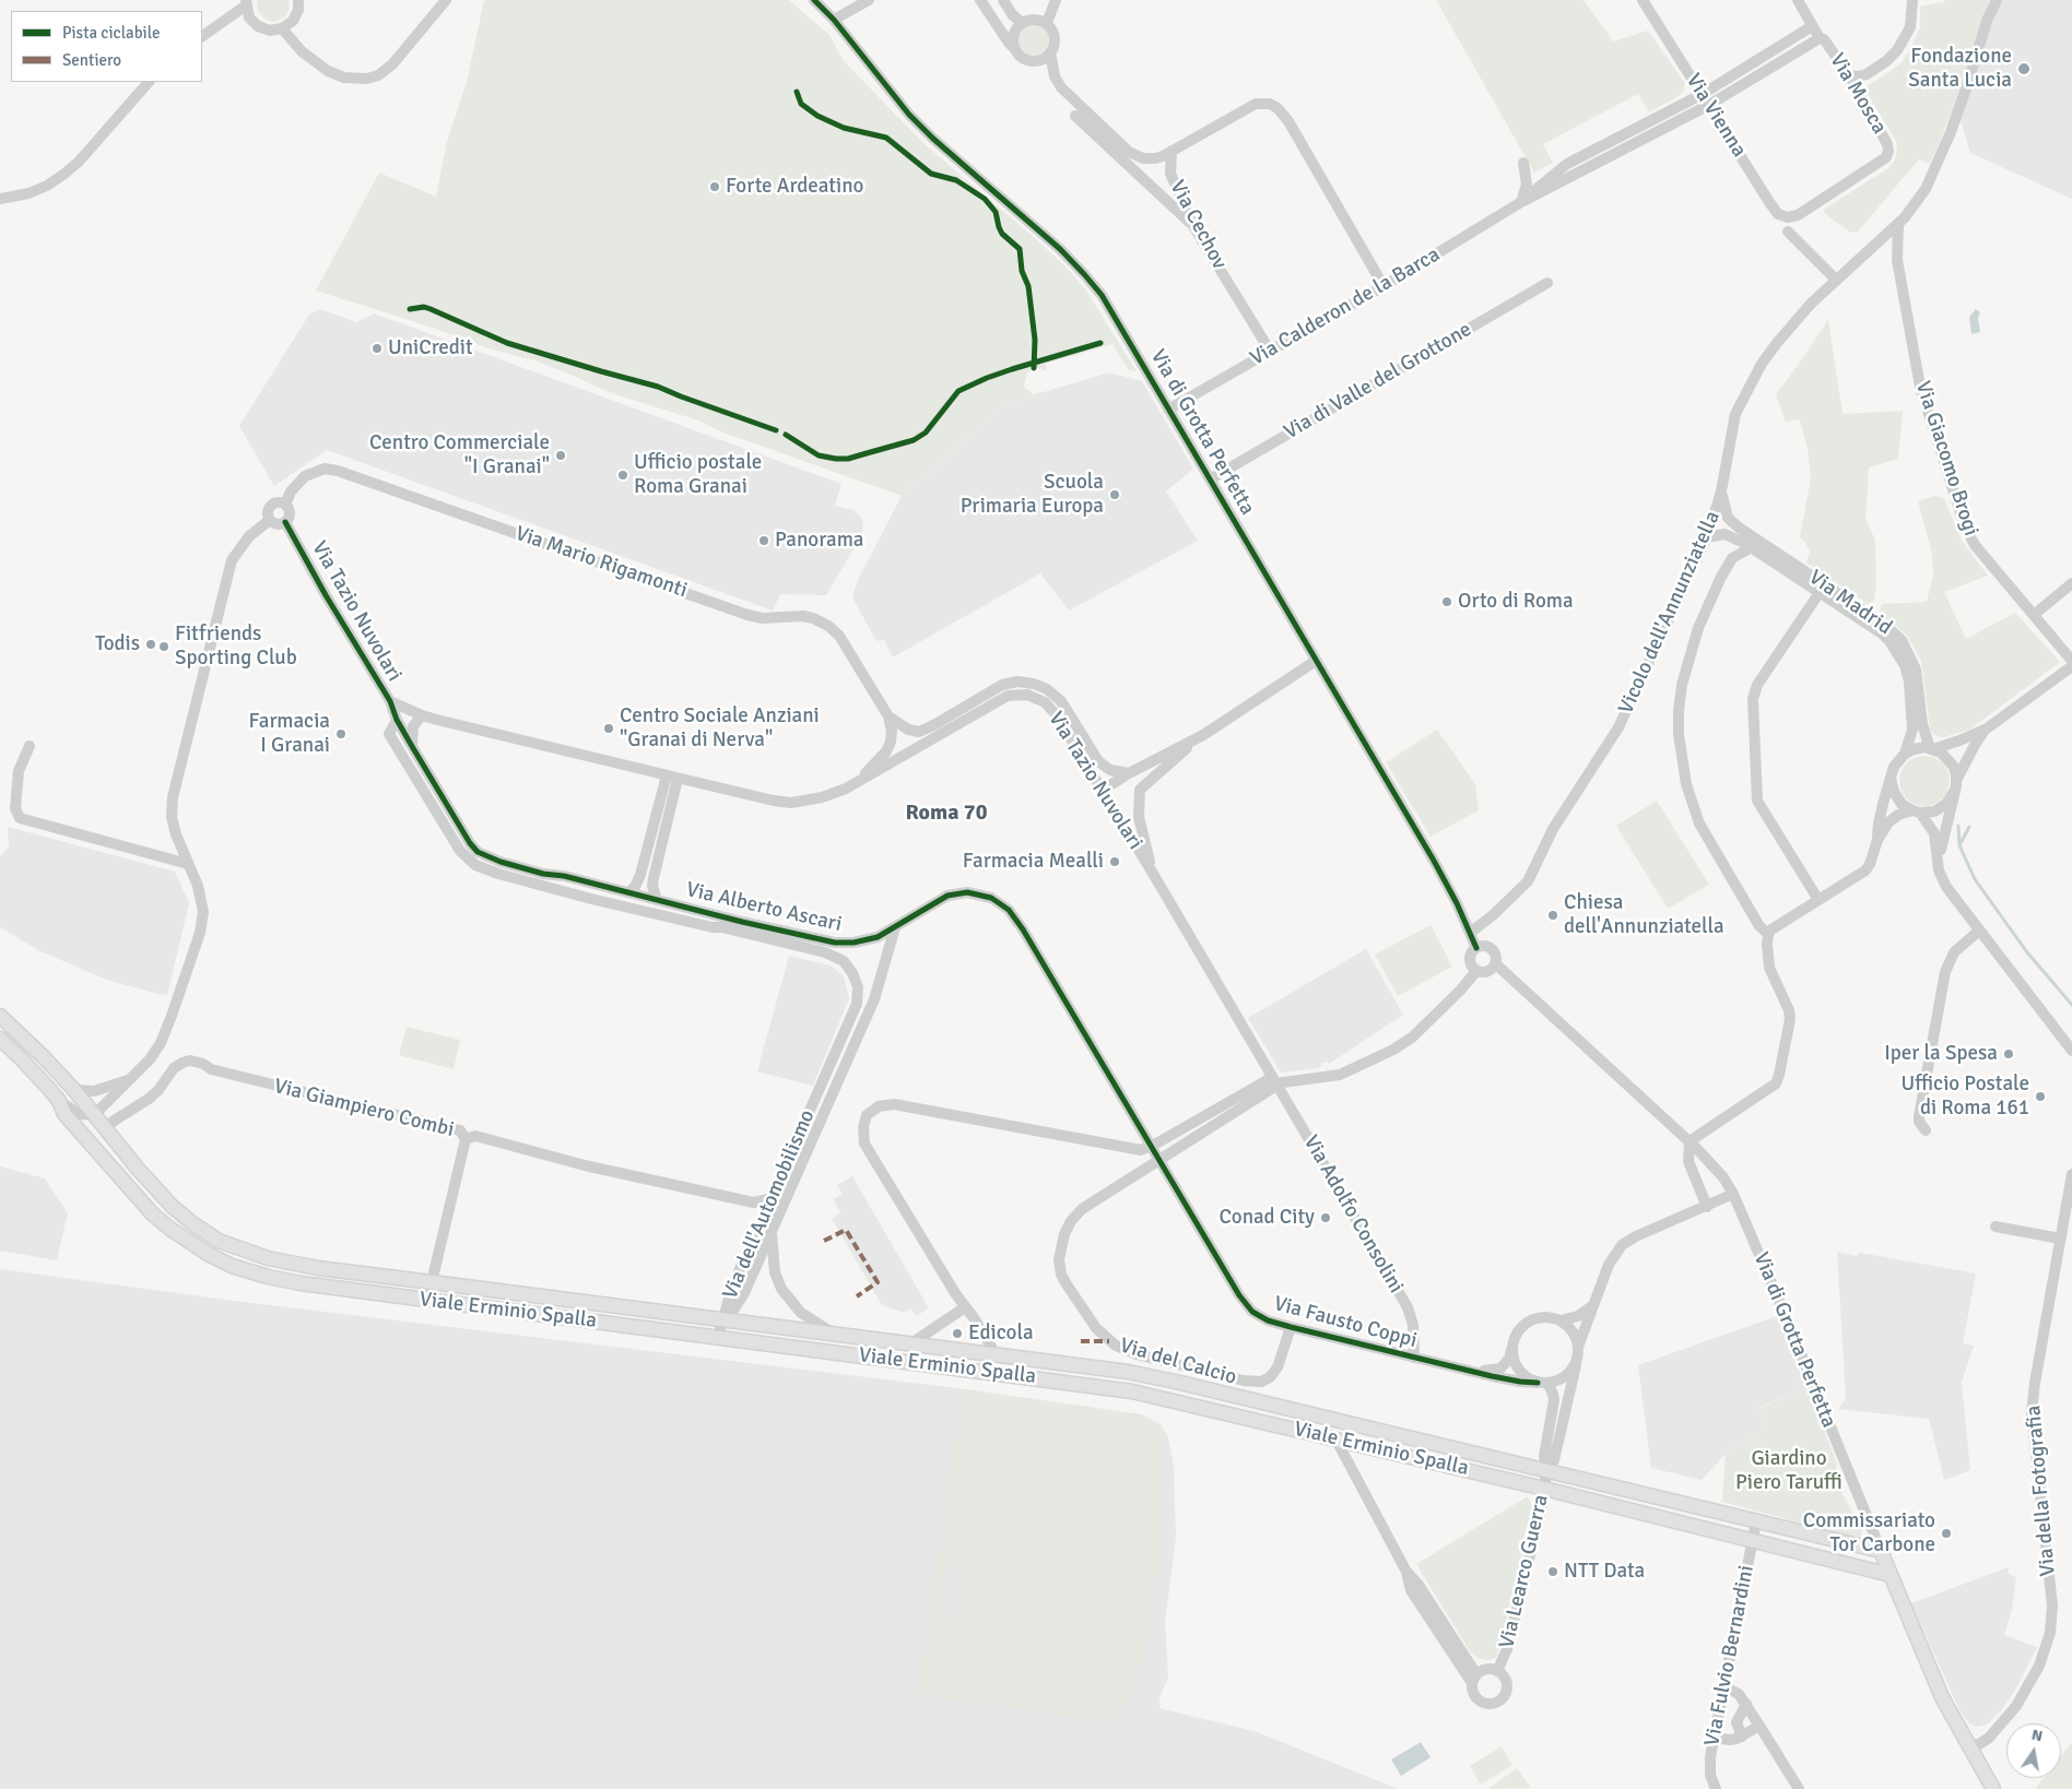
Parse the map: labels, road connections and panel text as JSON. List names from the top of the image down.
{
  "streets": {
    "main road": ["Via di Grotta Perfetta", "Viale Erminio Spalla"],
    "street": [
      "Via Mosca",
      "Via Vienna",
      "Via Cechov",
      "Via Calderon de la Barca",
      "Via di Valle del Grottone",
      "Via Giacomo Brogi",
      "Via Mario Rigamonti",
      "Via Madrid",
      "Via Tazio Nuvolari",
      "Vicolo dell'Annunziatella",
      "Via Alberto Ascari",
      "Via Giampiero Combi",
      "Via dell'Automobilismo",
      "Via Adolfo Consolini",
      "Via Fausto Coppi",
      "Via del Calcio",
      "Via della Fotografia",
      "Via Learco Guerra",
      "Via Fulvio Bernardini"
    ]
  },
  "crossings": [
    ["Via Mosca", "Via Vienna"],
    ["Via Mosca", "Via Calderon de la Barca"],
    ["Via Vienna", "Via Calderon de la Barca"],
    ["Via Cechov", "Via Calderon de la Barca"],
    ["Via Calderon de la Barca", "Via di Grotta Perfetta"],
    ["Via di Valle del Grottone", "Via di Grotta Perfetta"],
    ["Via di Grotta Perfetta", "Vicolo dell'Annunziatella"],
    ["Via di Grotta Perfetta", "Viale Erminio Spalla"],
    ["Via di Grotta Perfetta", "Via della Fotografia"],
    ["Via Giacomo Brogi", "Vicolo dell'Annunziatella"],
    ["Via Mario Rigamonti", "Via Tazio Nuvolari"],
    ["Via Madrid", "Vicolo dell'Annunziatella"],
    ["Via Tazio Nuvolari", "Via Alberto Ascari"],
    ["Via Tazio Nuvolari", "Via Adolfo Consolini"],
    ["Via Alberto Ascari", "Via dell'Automobilismo"],
    ["Via Alberto Ascari", "Via Fausto Coppi"],
    ["Via Giampiero Combi", "Via dell'Automobilismo"],
    ["Via Giampiero Combi", "Viale Erminio Spalla"],
    ["Via dell'Automobilismo", "Viale Erminio Spalla"],
    ["Via Adolfo Consolini", "Via Fausto Coppi"],
    ["Viale Erminio Spalla", "Via Learco Guerra"],
    ["Viale Erminio Spalla", "Via Fulvio Bernardini"],
    ["Via Fausto Coppi", "Via del Calcio"],
    ["Via Fausto Coppi", "Via Learco Guerra"]
  ],
  "districts": ["Roma 70"],
  "parks": ["Giardino Piero Taruffi"],
  "places": [
    "Fondazione Santa Lucia",
    "Forte Ardeatino",
    "UniCredit",
    "Centro Commerciale \"I Granai\"",
    "Ufficio postale Roma Granai",
    "Scuola Primaria Europa",
    "Panorama",
    "Orto di Roma",
    "Todis",
    "Fitfriends Sporting Club",
    "Centro Sociale Anziani \"Granai di Nerva\"",
    "Farmacia I Granai",
    "Farmacia Mealli",
    "Chiesa dell'Annunziatella",
    "Iper la Spesa",
    "Ufficio Postale di Roma 161",
    "Conad City",
    "Edicola",
    "Commissariato Tor Carbone",
    "NTT Data"
  ],
  "legend": ["Pista ciclabile", "Sentiero"],
  "north": "top"
}
